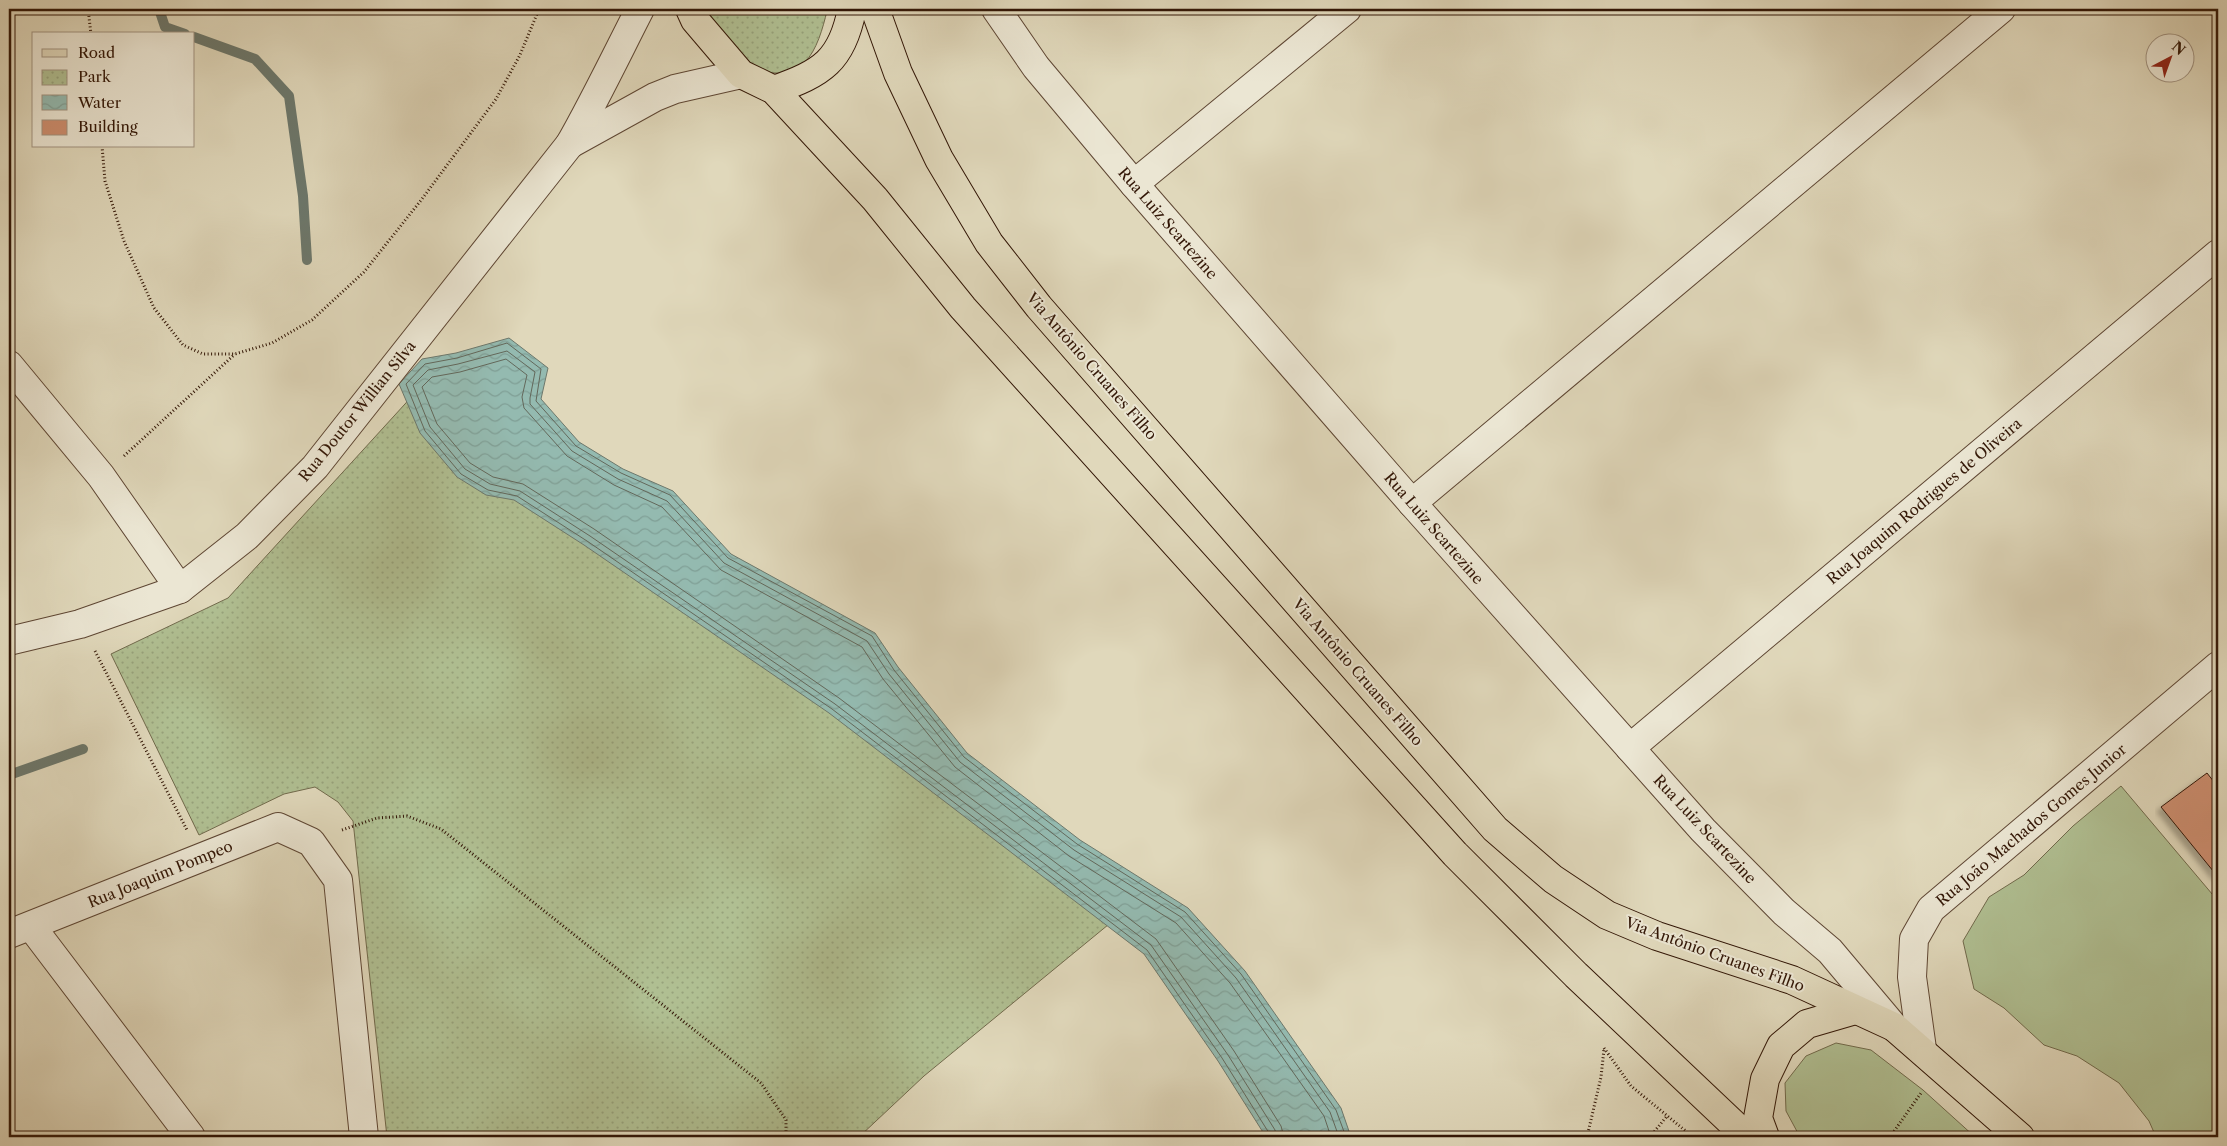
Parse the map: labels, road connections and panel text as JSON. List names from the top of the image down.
{
  "streets": {
    "main road": ["Via Antônio Cruanes Filho"],
    "street": [
      "Rua Luiz Scartezine",
      "Rua Doutor Willian Silva",
      "Rua Joaquim Rodrigues de Oliveira",
      "Rua João Machados Gomes Junior",
      "Rua Joaquim Pompeo"
    ]
  },
  "crossings": [
    ["Rua Luiz Scartezine", "Via Antônio Cruanes Filho"],
    ["Rua Luiz Scartezine", "Rua Joaquim Rodrigues de Oliveira"],
    ["Via Antônio Cruanes Filho", "Rua João Machados Gomes Junior"]
  ],
  "legend": [
    "Road",
    "Park",
    "Water",
    "Building"
  ],
  "north": "top right"
}
